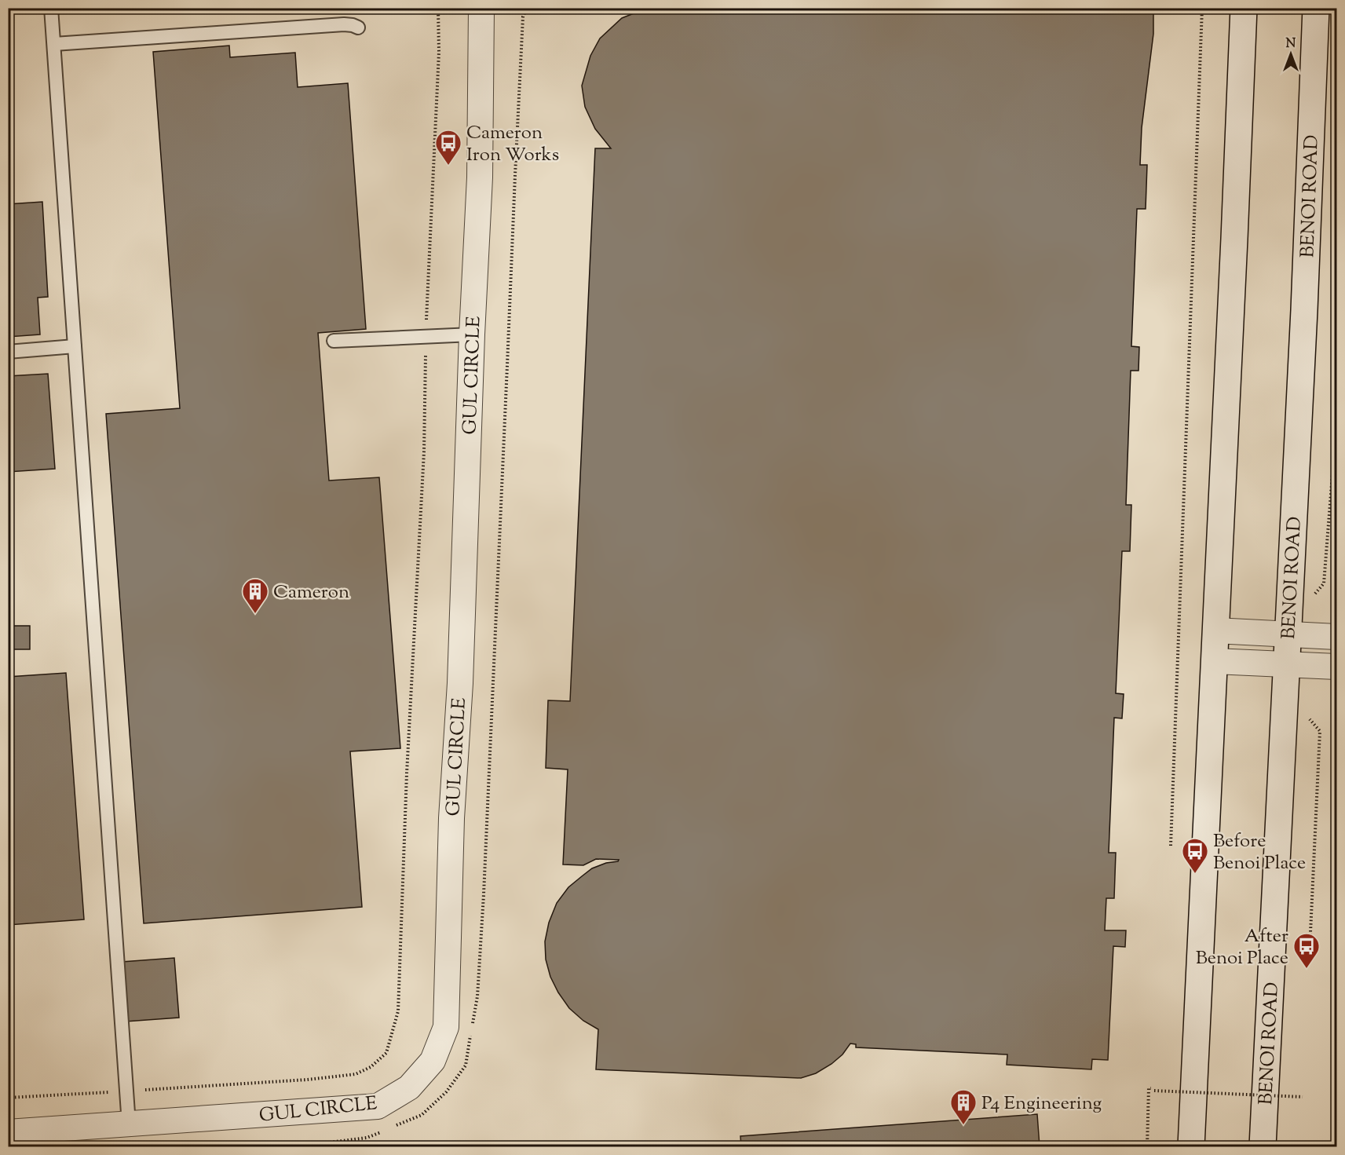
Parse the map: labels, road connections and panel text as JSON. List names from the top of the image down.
{
  "streets": {
    "main road": ["BENOI ROAD"],
    "street": ["GUL CIRCLE"]
  },
  "places": {
    "bus stop": ["Cameron Iron Works", "Before Benoi Place", "After Benoi Place"],
    "building": ["Cameron", "P4 Engineering"]
  },
  "north": "top"
}
